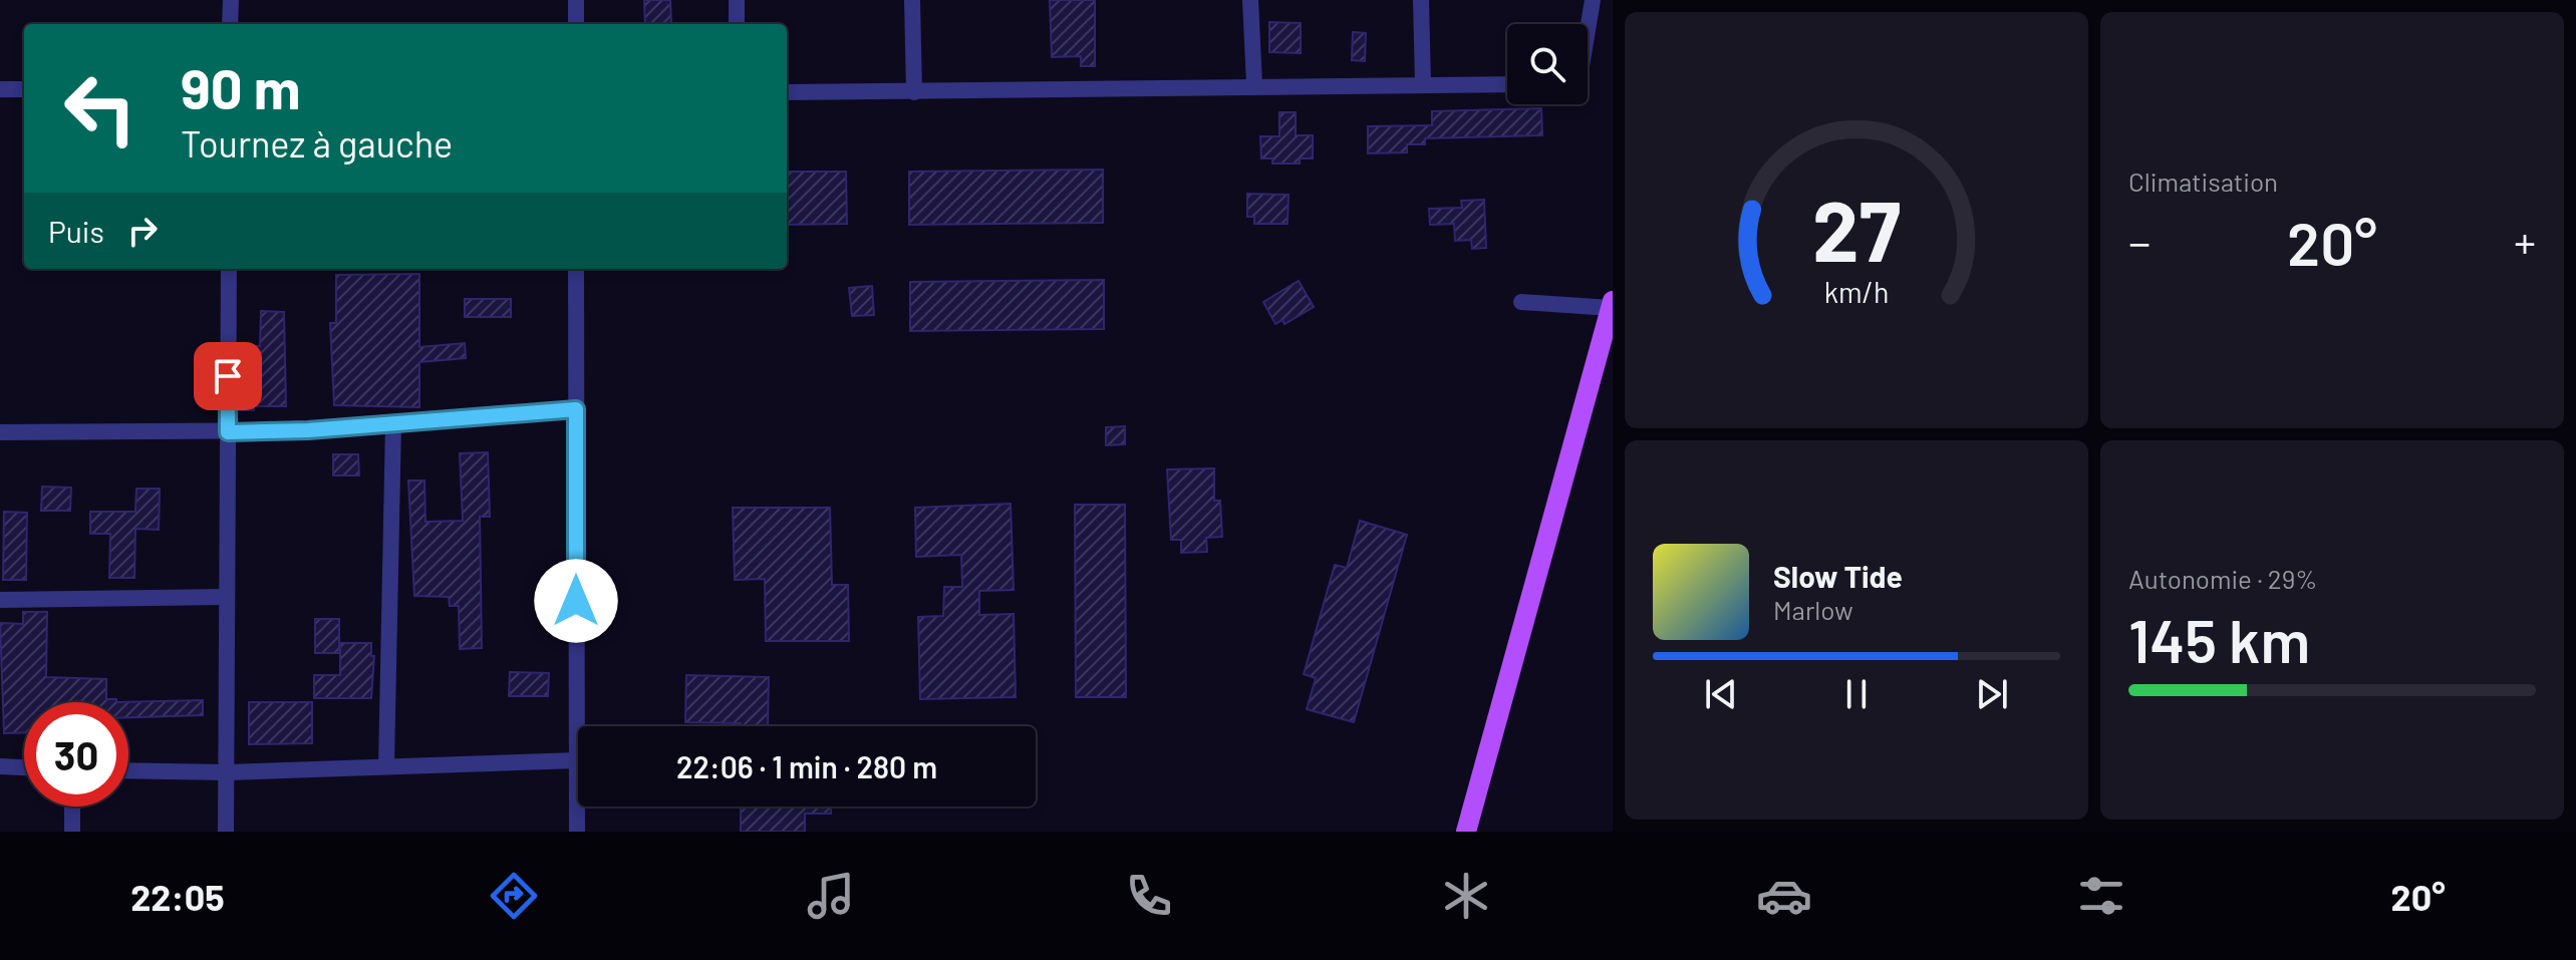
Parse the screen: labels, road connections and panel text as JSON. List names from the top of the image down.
{
  "page": {
    "tile": [
      "Climatisation",
      ["Autonomie · 29%", "145 km"]
    ],
    "turn": ["90 m", "Tournez à gauche"],
    "then": "Puis",
    "heat": ["−", "20°", "+"],
    "song": ["Slow Tide", "Marlow"],
    "limit": "30",
    "trip": "22:06 · 1 min · 280 m",
    "tabs": ["22:05", "20°"],
    "gauge": ["27", "km/h"]
  }
}
